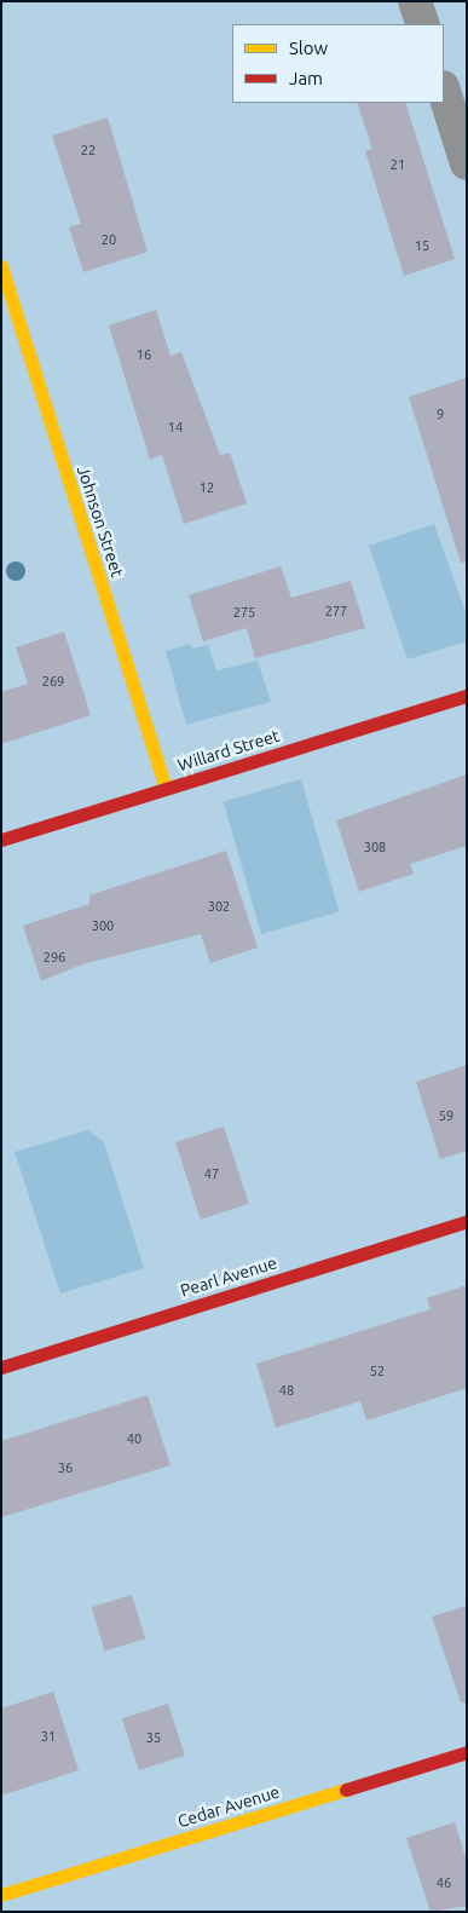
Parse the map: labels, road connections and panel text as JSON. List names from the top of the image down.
{
  "streets": {
    "street": [
      "Johnson Street",
      "Willard Street",
      "Pearl Avenue",
      "Cedar Avenue"
    ]
  },
  "crossings": [
    ["Johnson Street", "Willard Street"]
  ],
  "house_numbers": [
    "22",
    "21",
    "20",
    "15",
    "16",
    "9",
    "14",
    "12",
    "277",
    "275",
    "269",
    "308",
    "302",
    "300",
    "296",
    "59",
    "47",
    "52",
    "48",
    "40",
    "36",
    "31",
    "35",
    "46"
  ],
  "legend": ["Slow", "Jam"]
}
